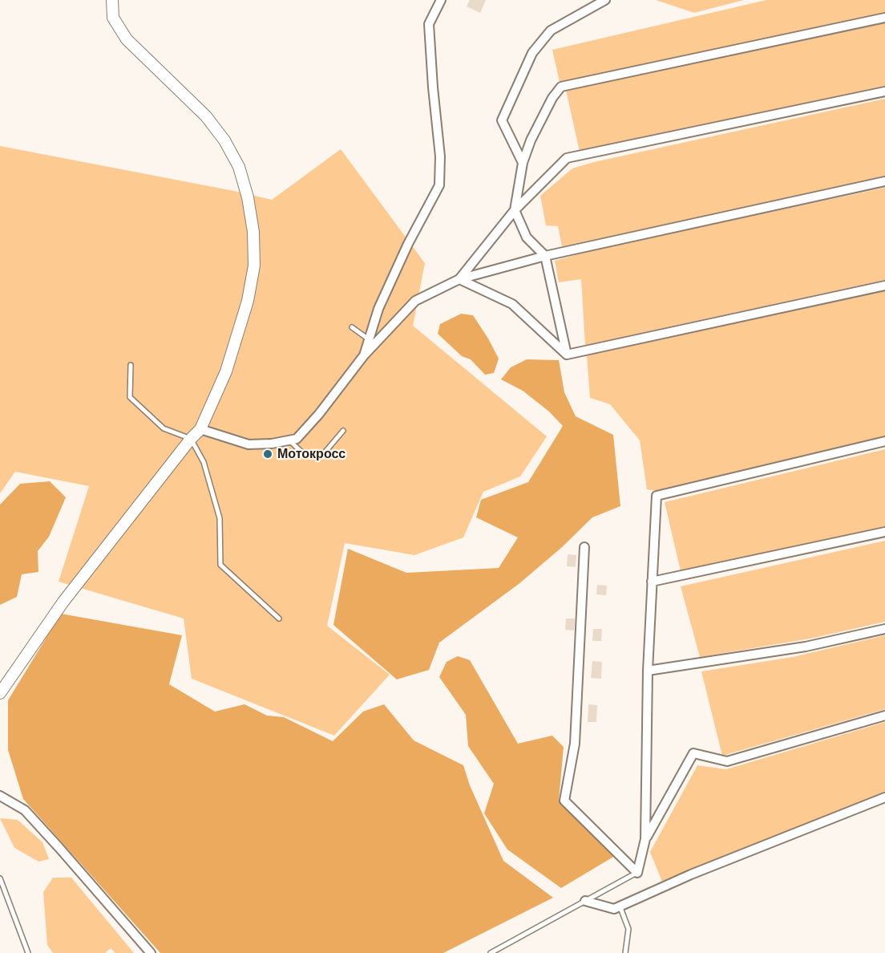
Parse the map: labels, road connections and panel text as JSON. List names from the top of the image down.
{
  "places": ["Мотокросс"]
}
